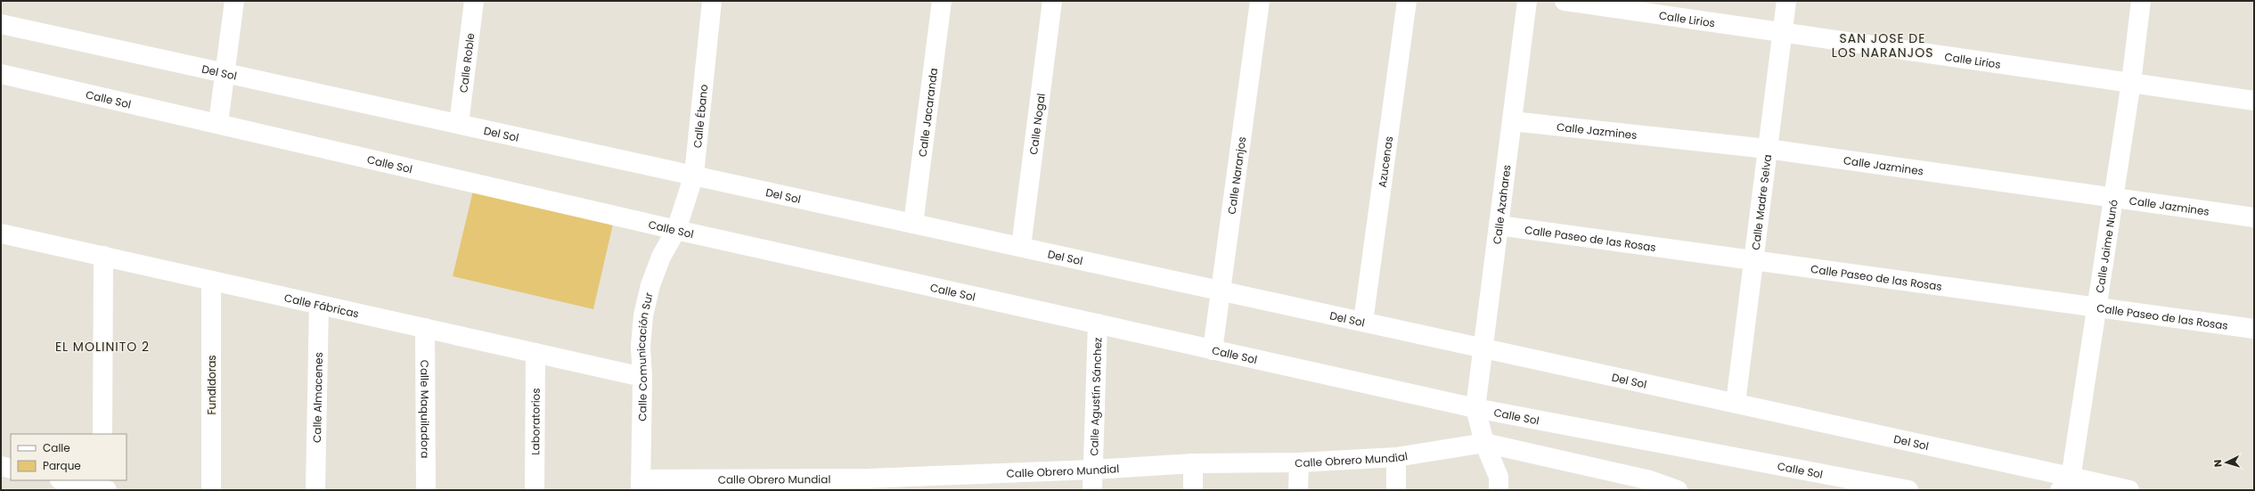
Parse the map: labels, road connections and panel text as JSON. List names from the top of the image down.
{
  "streets": {
    "street": [
      "Calle Lirios",
      "Calle Roble",
      "Del Sol",
      "Calle Sol",
      "Calle Jacaranda",
      "Calle Ébano",
      "Calle Nogal",
      "Calle Jazmines",
      "Azucenas",
      "Calle Naranjos",
      "Calle Madre Selva",
      "Calle Azahares",
      "Calle Paseo de las Rosas",
      "Calle Jaime Nunó",
      "Calle Fábricas",
      "Calle Comunicación Sur",
      "Fundidoras",
      "Calle Agustín Sánchez",
      "Calle Almacenes",
      "Calle Maquiladora",
      "Laboratorios",
      "Calle Obrero Mundial"
    ]
  },
  "crossings": [
    ["Calle Lirios", "Calle Madre Selva"],
    ["Calle Lirios", "Calle Jaime Nunó"],
    ["Calle Roble", "Del Sol"],
    ["Del Sol", "Calle Jacaranda"],
    ["Del Sol", "Calle Ébano"],
    ["Del Sol", "Calle Nogal"],
    ["Del Sol", "Azucenas"],
    ["Del Sol", "Calle Naranjos"],
    ["Del Sol", "Calle Madre Selva"],
    ["Del Sol", "Calle Azahares"],
    ["Del Sol", "Calle Jaime Nunó"],
    ["Calle Sol", "Calle Ébano"],
    ["Calle Sol", "Calle Naranjos"],
    ["Calle Sol", "Calle Azahares"],
    ["Calle Sol", "Calle Comunicación Sur"],
    ["Calle Sol", "Calle Agustín Sánchez"],
    ["Calle Ébano", "Calle Comunicación Sur"],
    ["Calle Jazmines", "Calle Madre Selva"],
    ["Calle Jazmines", "Calle Azahares"],
    ["Calle Jazmines", "Calle Jaime Nunó"],
    ["Calle Madre Selva", "Calle Paseo de las Rosas"],
    ["Calle Azahares", "Calle Paseo de las Rosas"],
    ["Calle Paseo de las Rosas", "Calle Jaime Nunó"],
    ["Calle Fábricas", "Calle Comunicación Sur"],
    ["Calle Fábricas", "Fundidoras"],
    ["Calle Fábricas", "Calle Almacenes"],
    ["Calle Fábricas", "Calle Maquiladora"],
    ["Calle Fábricas", "Laboratorios"],
    ["Calle Comunicación Sur", "Calle Obrero Mundial"],
    ["Calle Agustín Sánchez", "Calle Obrero Mundial"]
  ],
  "districts": ["SAN JOSE DE LOS NARANJOS", "EL MOLINITO 2"],
  "legend": ["Calle", "Parque"],
  "north": "left"
}
